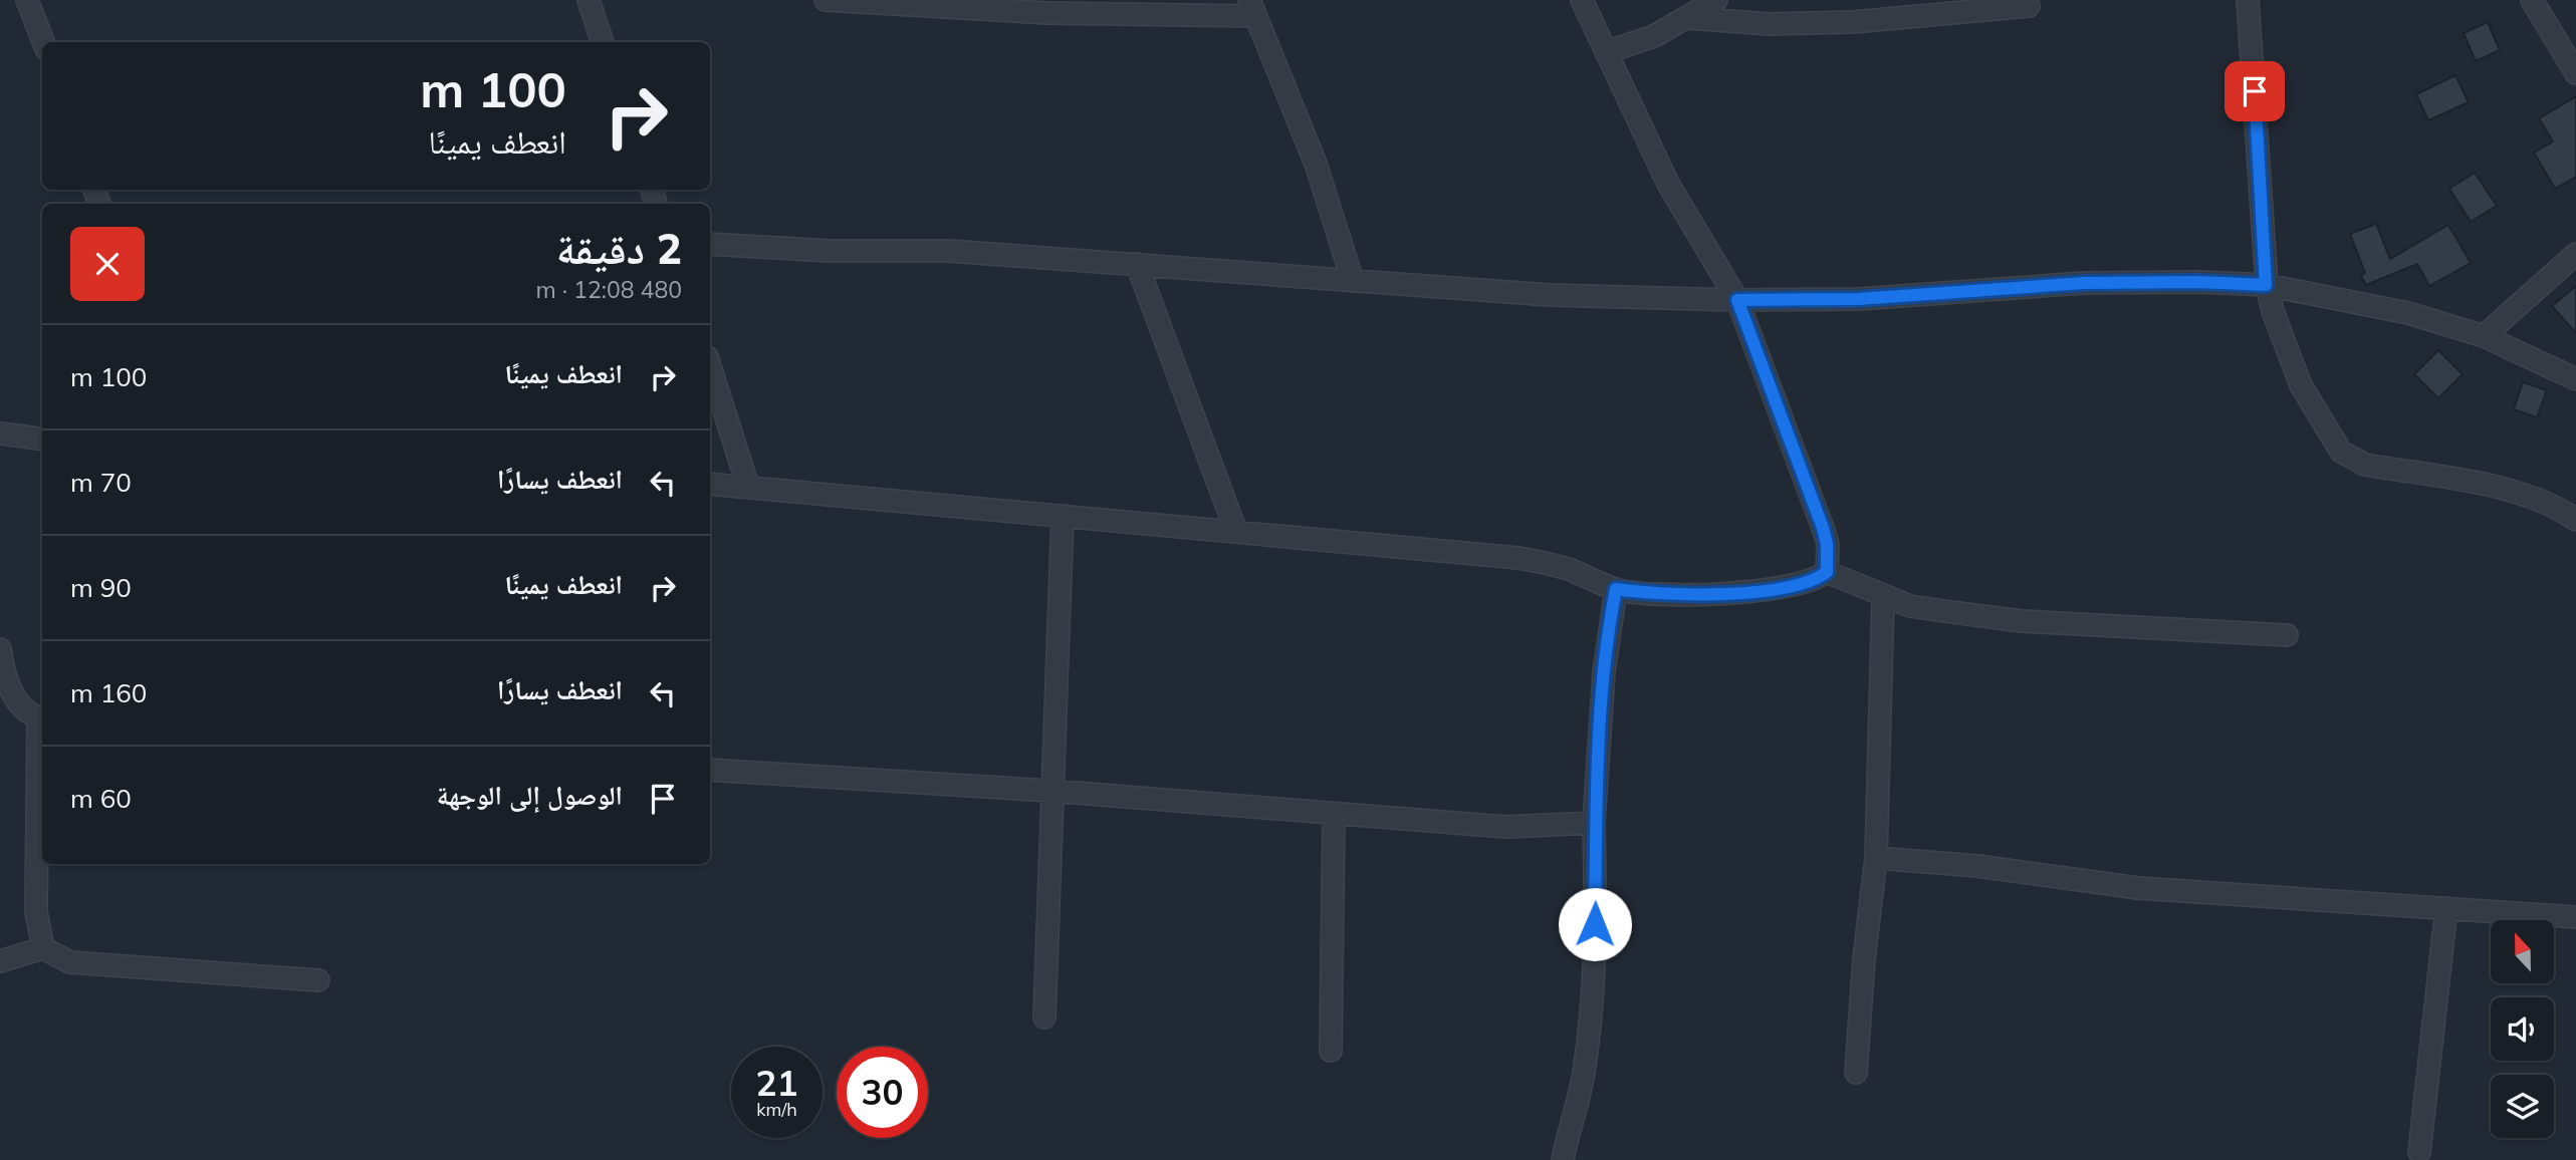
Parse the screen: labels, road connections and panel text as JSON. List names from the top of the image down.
{
  "north": "top",
  "page": {
    "turn": ["100 m", "انعطف يمينًا"],
    "heading": ["2 دقيقة", "480 m · 12:08"],
    "list": [
      {
        "name": "انعطف يمينًا",
        "value": "100 m"
      },
      {
        "name": "انعطف يسارًا",
        "value": "70 m"
      },
      {
        "name": "انعطف يمينًا",
        "value": "90 m"
      },
      {
        "name": "انعطف يسارًا",
        "value": "160 m"
      },
      {
        "name": "الوصول إلى الوجهة",
        "value": "60 m"
      }
    ],
    "speed": "21 km/h",
    "limit": "30"
  }
}
